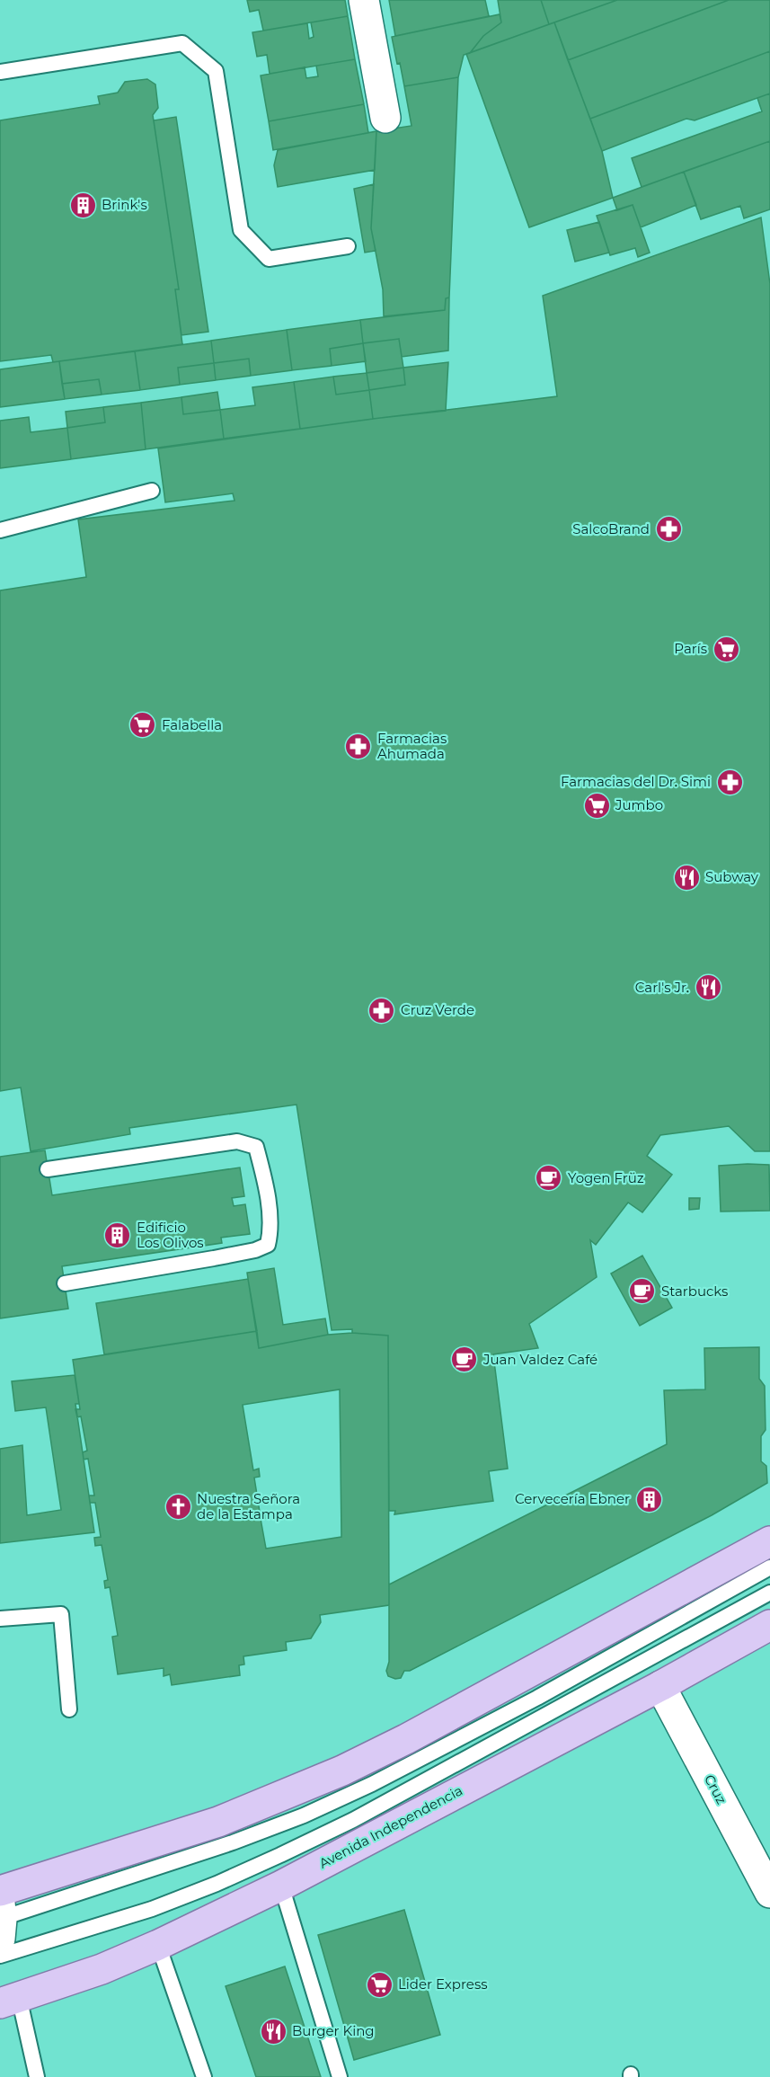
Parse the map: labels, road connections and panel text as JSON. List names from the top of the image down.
{
  "streets": {
    "main road": ["Avenida Independencia"],
    "street": ["Cruz"]
  },
  "crossings": [
    ["Cruz", "Avenida Independencia"]
  ],
  "places": {
    "building": ["Brink's", "Edificio Los Olivos", "Cervecería Ebner"],
    "pharmacy": [
      "SalcoBrand",
      "Farmacias Ahumada",
      "Farmacias del Dr. Simi",
      "Cruz Verde"
    ],
    "supermarket": [
      "París",
      "Falabella",
      "Jumbo",
      "Lider Express"
    ],
    "restaurant": ["Subway", "Carl's Jr.", "Burger King"],
    "cafe": ["Yogen Früz", "Starbucks", "Juan Valdez Café"],
    "church": ["Nuestra Señora de la Estampa"]
  }
}
